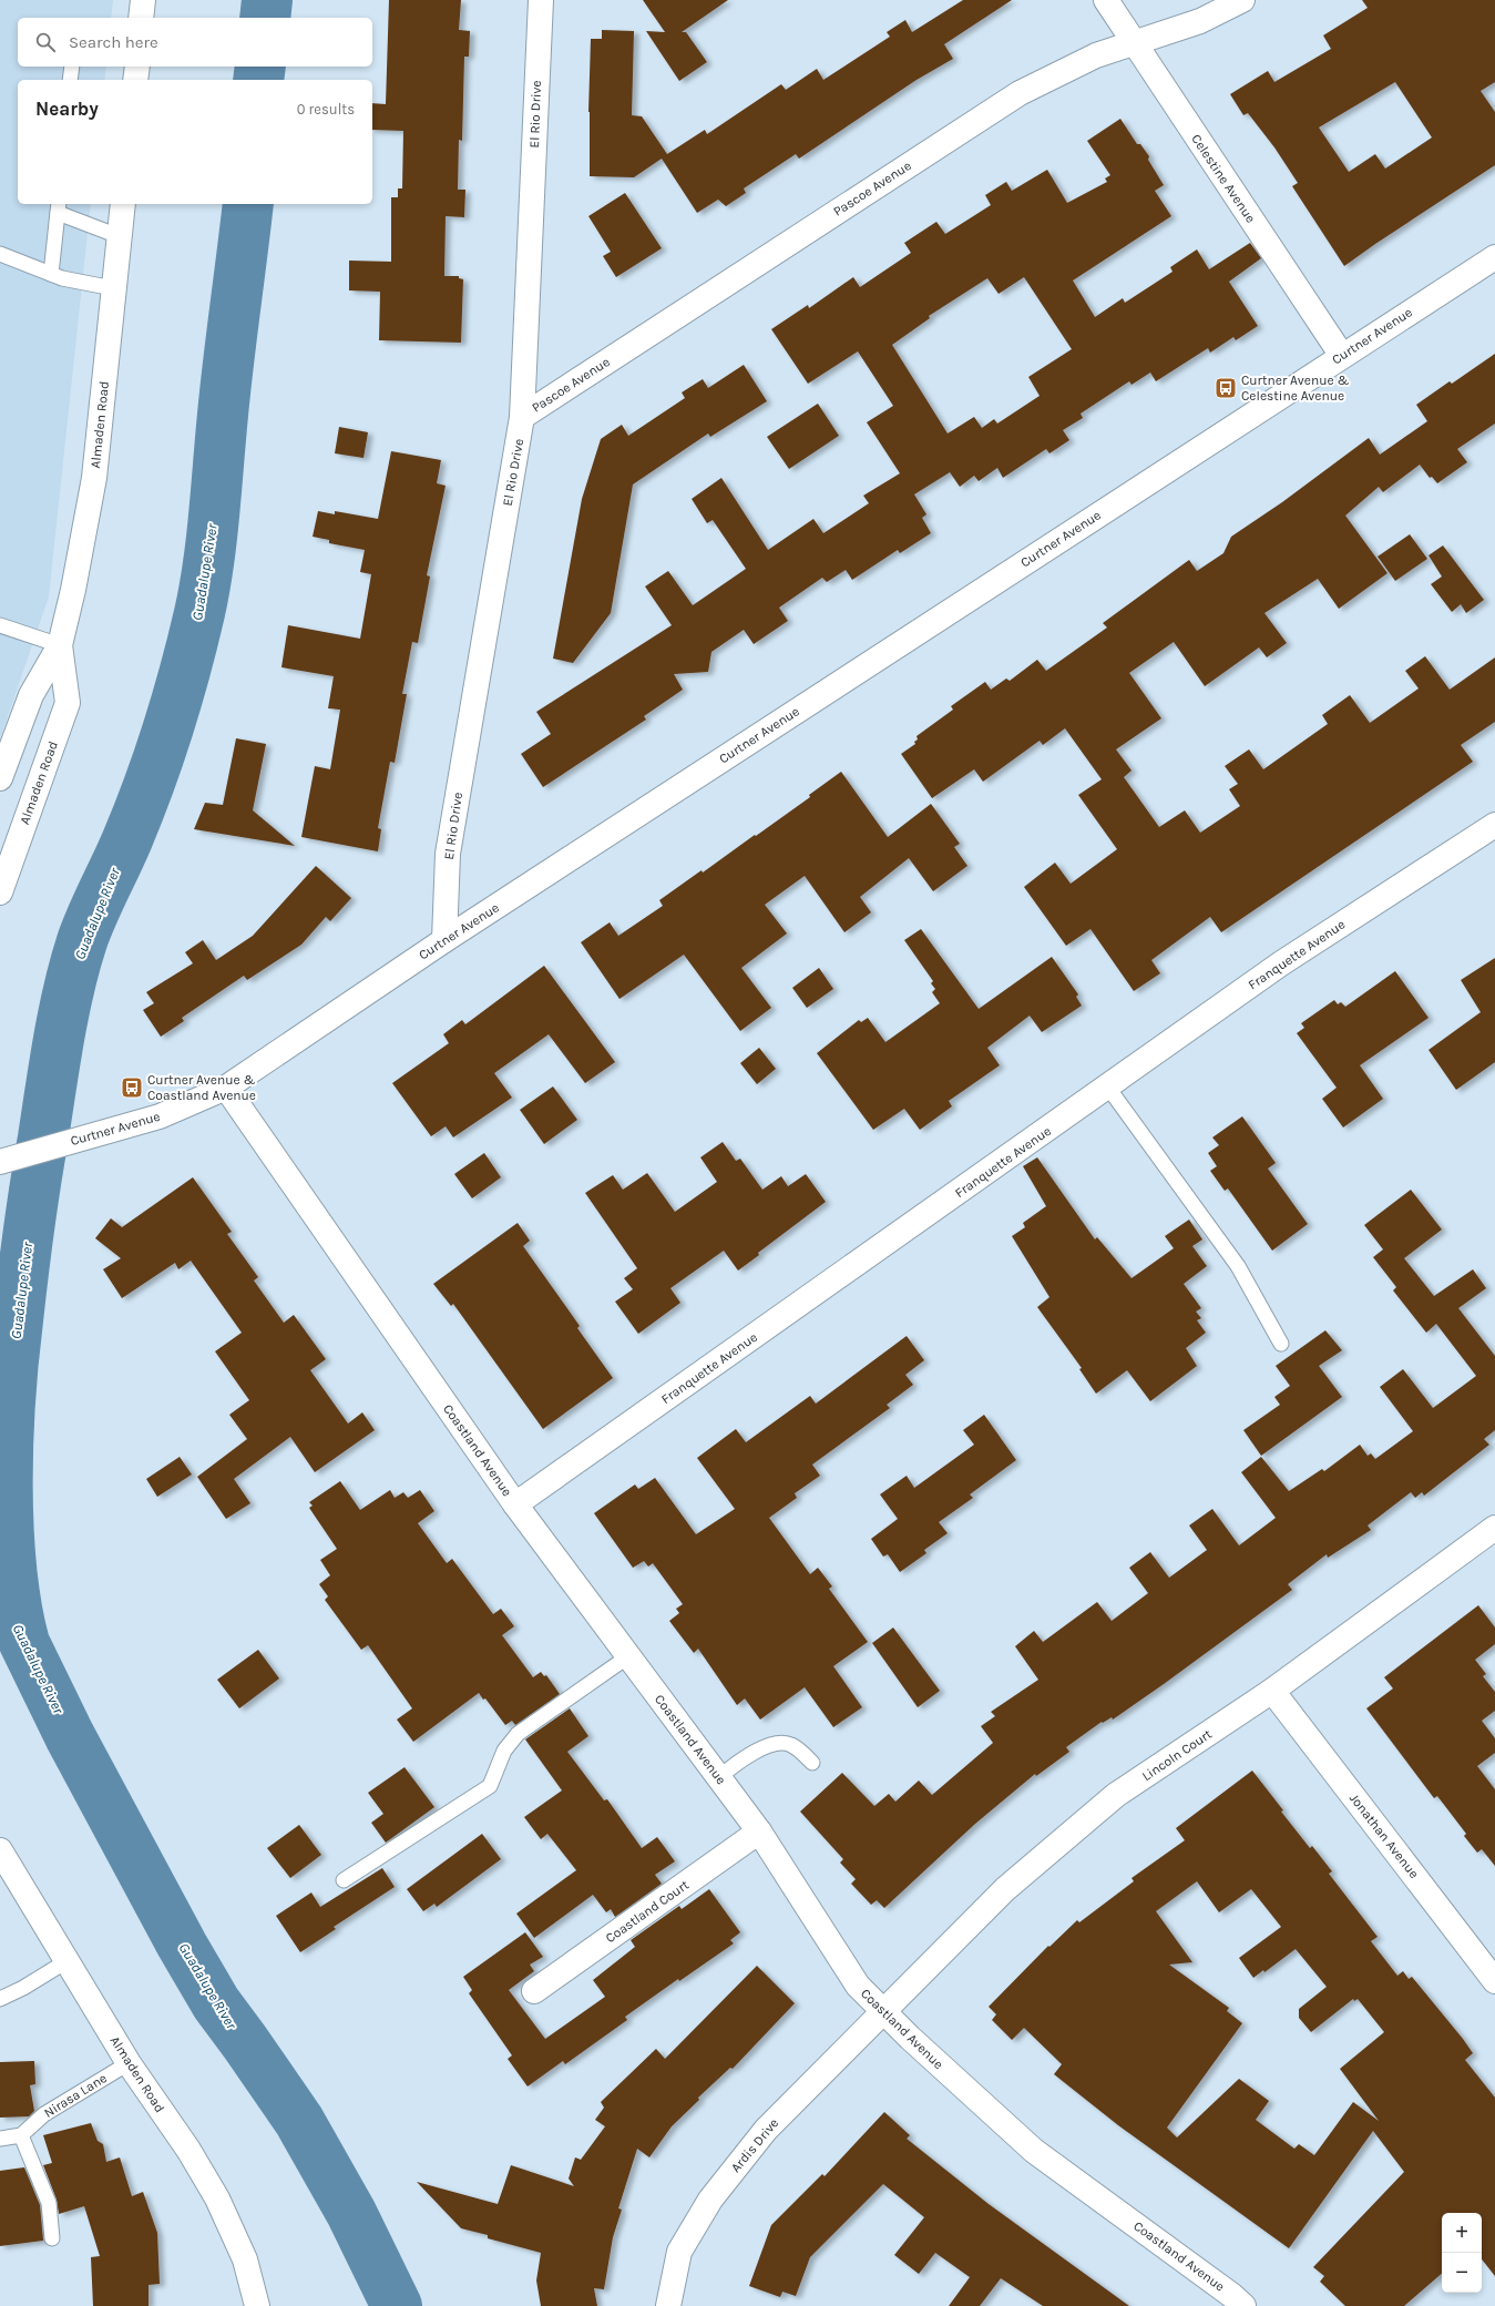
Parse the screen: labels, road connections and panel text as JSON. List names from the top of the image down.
{
  "streets": {
    "street": [
      "El Rio Drive",
      "Celestine Avenue",
      "Pascoe Avenue",
      "Curtner Avenue",
      "Almaden Road",
      "Franquette Avenue",
      "Coastland Avenue",
      "Lincoln Court",
      "Jonathan Avenue",
      "Coastland Court",
      "Ardis Drive"
    ],
    "lane": ["Nirasa Lane"]
  },
  "crossings": [
    ["El Rio Drive", "Pascoe Avenue"],
    ["El Rio Drive", "Curtner Avenue"],
    ["Celestine Avenue", "Pascoe Avenue"],
    ["Celestine Avenue", "Curtner Avenue"],
    ["Curtner Avenue", "Coastland Avenue"],
    ["Almaden Road", "Nirasa Lane"],
    ["Franquette Avenue", "Coastland Avenue"],
    ["Coastland Avenue", "Lincoln Court"],
    ["Coastland Avenue", "Coastland Court"],
    ["Coastland Avenue", "Ardis Drive"],
    ["Lincoln Court", "Jonathan Avenue"],
    ["Lincoln Court", "Ardis Drive"]
  ],
  "water": ["Guadalupe River"],
  "places": {
    "bus stop": ["Curtner Avenue & Celestine Avenue", "Curtner Avenue & Coastland Avenue"]
  },
  "page": {
    "search": "Search here",
    "heading": ["Nearby", "0 results"],
    "map_buttons": ["+", "−"]
  }
}
